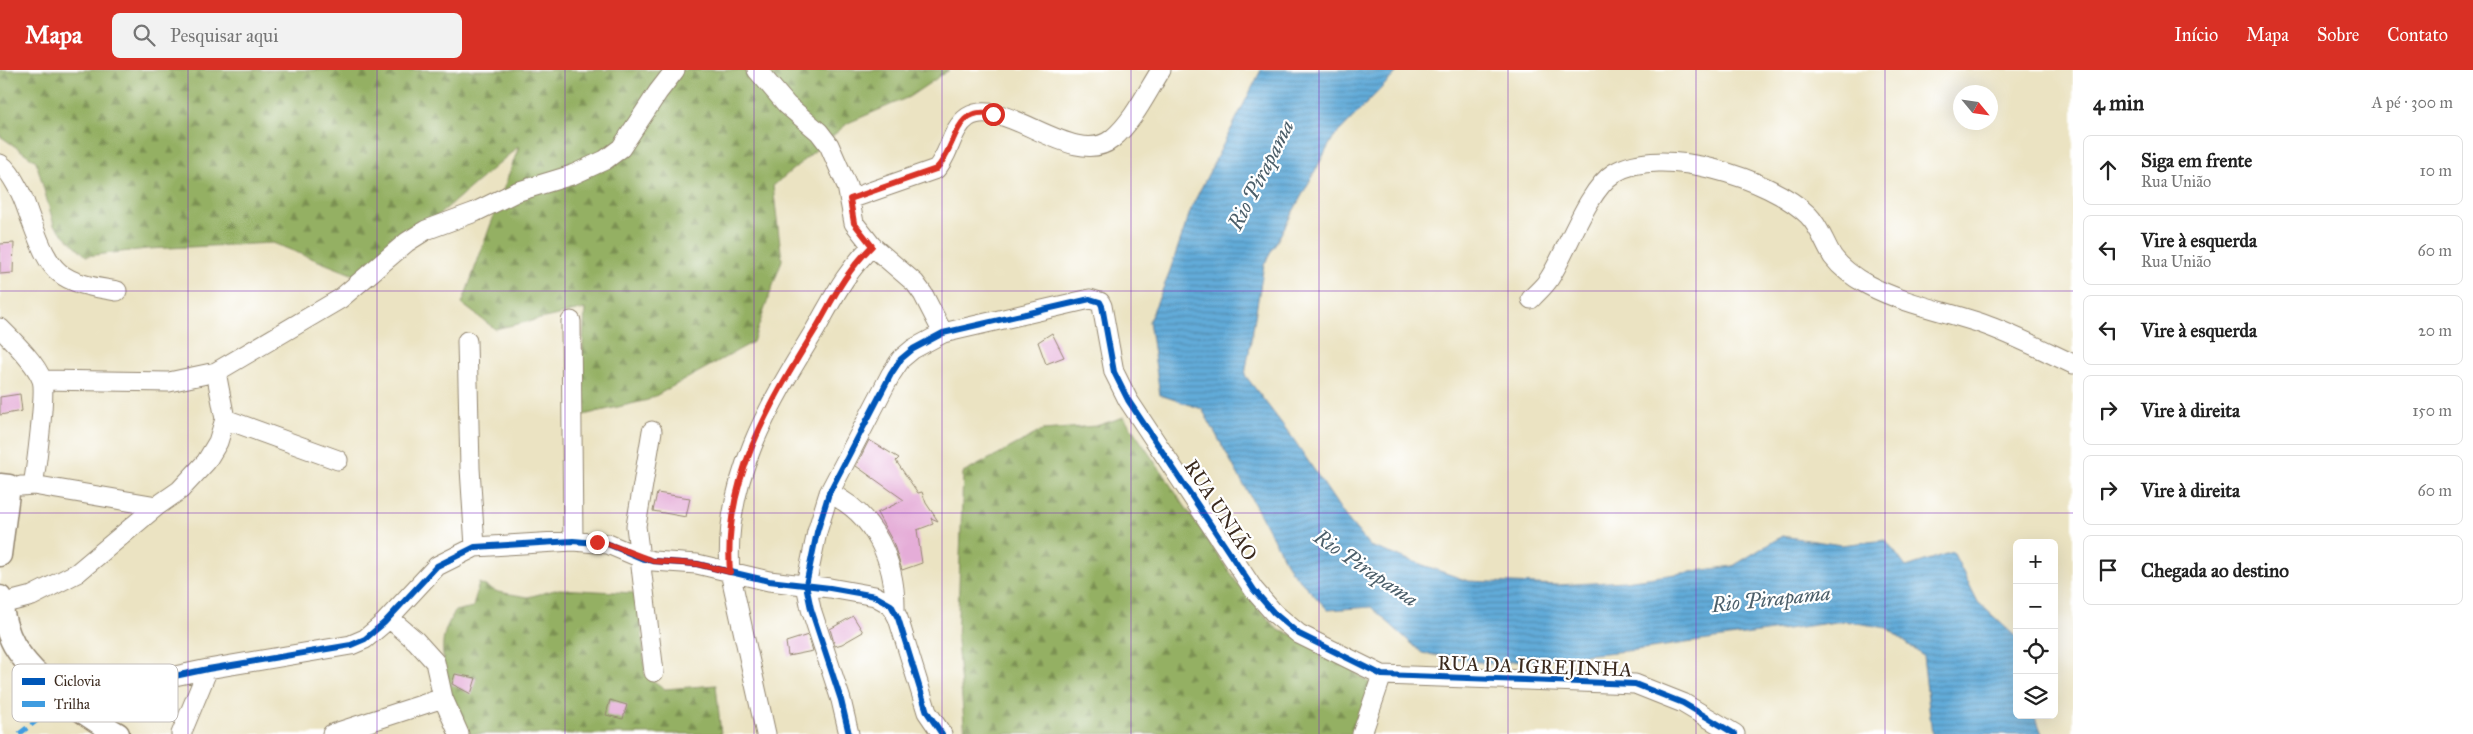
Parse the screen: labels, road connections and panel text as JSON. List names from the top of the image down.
{
  "streets": {
    "street": ["RUA UNIÃO", "RUA DA IGREJINHA"]
  },
  "crossings": [
    ["RUA UNIÃO", "RUA DA IGREJINHA"]
  ],
  "water": ["Rio Pirapama"],
  "legend": ["Ciclovia", "Trilha"],
  "north": "bottom right",
  "page": {
    "header": "Mapa",
    "search": "Pesquisar aqui",
    "nav": [
      "Início",
      "Mapa",
      "Sobre",
      "Contato"
    ],
    "heading": ["4 min", "A pé · 300 m"],
    "list": [
      ["Siga em frente", "Rua União", "10 m"],
      ["Vire à esquerda", "Rua União", "60 m"],
      ["Vire à esquerda", "20 m"],
      ["Vire à direita", "150 m"],
      ["Vire à direita", "60 m"],
      "Chegada ao destino"
    ],
    "map_buttons": ["+", "−"]
  }
}
